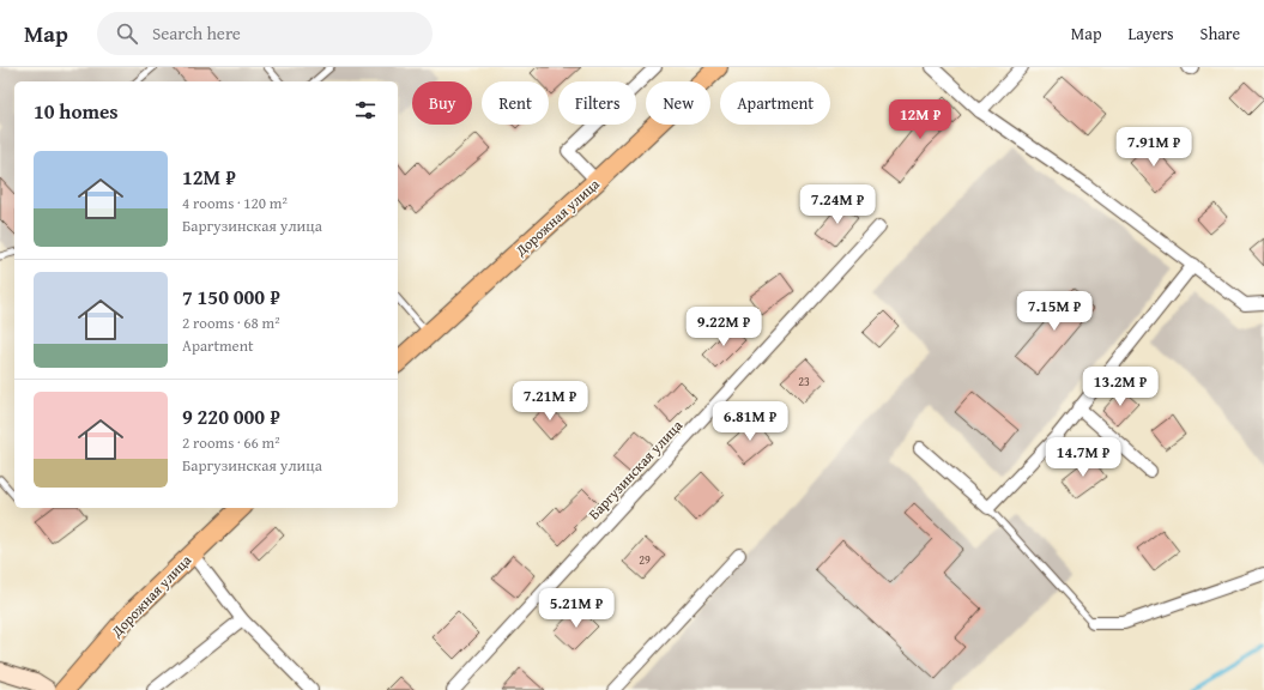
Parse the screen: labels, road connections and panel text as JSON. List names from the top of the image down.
{
  "streets": {
    "main road": ["Дорожная улица"],
    "street": ["Баргузинская улица"]
  },
  "house_numbers": ["23", "29"],
  "page": {
    "header": "Map",
    "search": "Search here",
    "nav": ["Map", "Layers", "Share"],
    "chip": [
      "Buy",
      "Rent",
      "Filters",
      "New",
      "Apartment"
    ],
    "heading": "10 homes",
    "price": [
      "12M ₽",
      "7.91M ₽",
      "7.24M ₽",
      "7.15M ₽",
      "9.22M ₽",
      "13.2M ₽",
      "7.21M ₽",
      "6.81M ₽",
      "14.7M ₽",
      "5.21M ₽"
    ],
    "list": [
      {
        "name": "12M ₽",
        "note": "4 rooms · 120 m² · Баргузинская улица"
      },
      {
        "name": "7 150 000 ₽",
        "note": "2 rooms · 68 m² · Apartment"
      },
      {
        "name": "9 220 000 ₽",
        "note": "2 rooms · 66 m² · Баргузинская улица"
      }
    ]
  }
}
